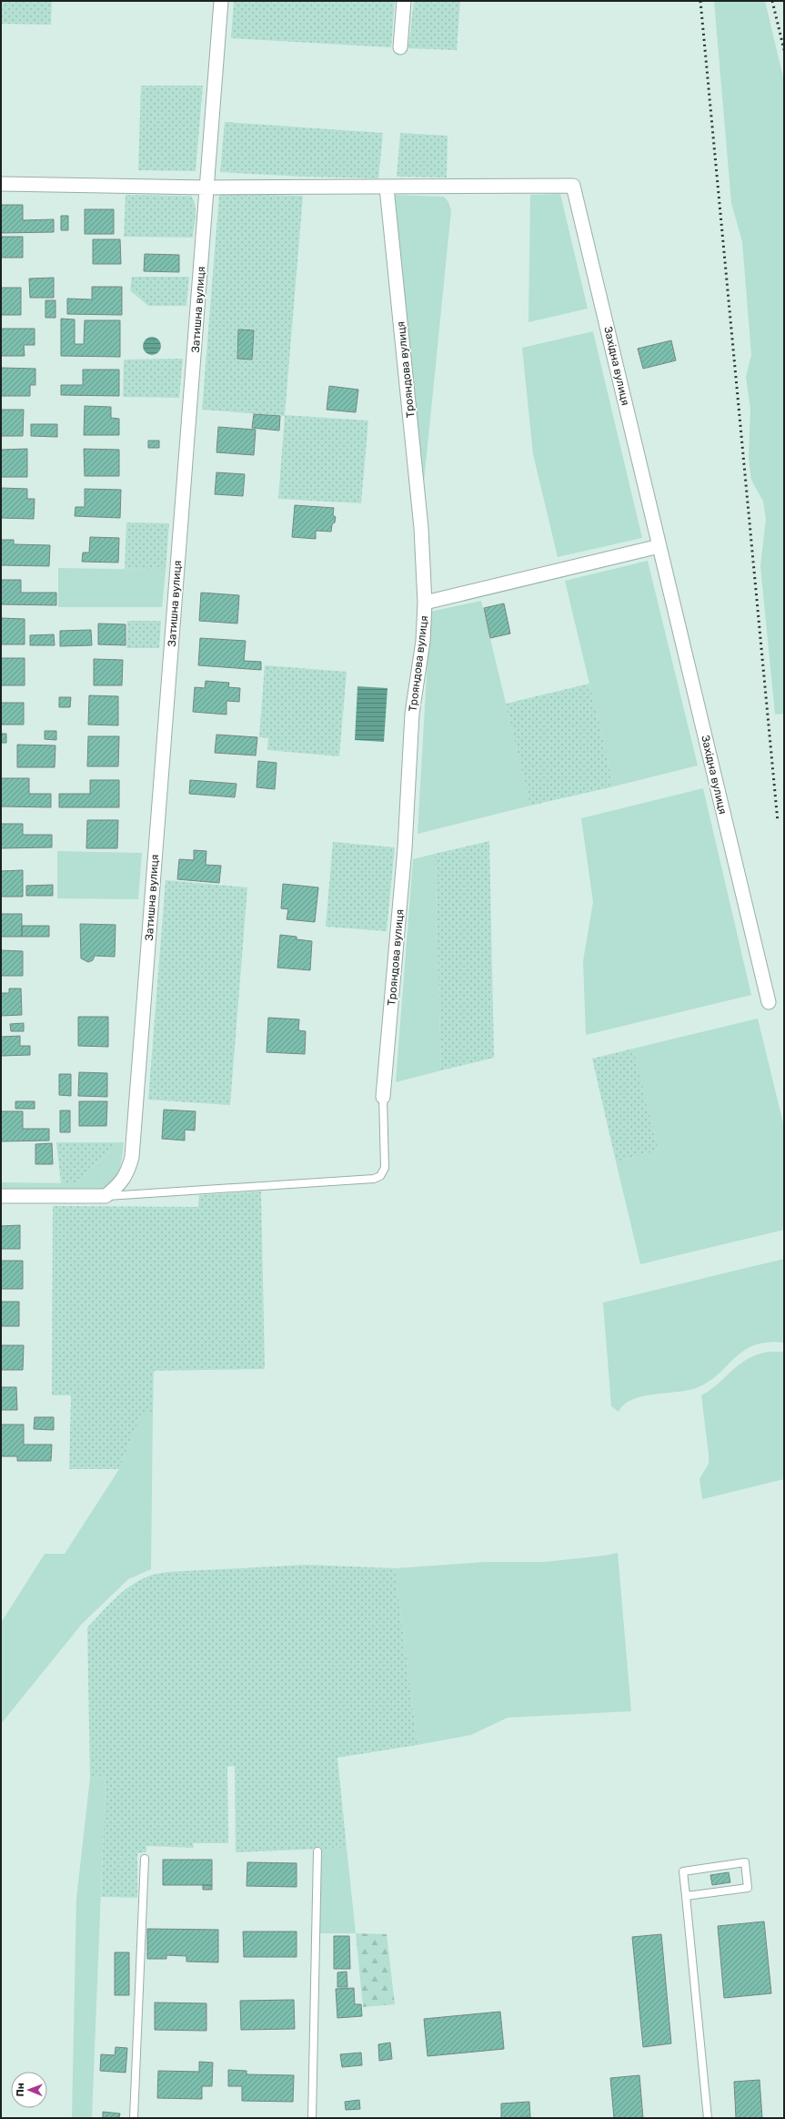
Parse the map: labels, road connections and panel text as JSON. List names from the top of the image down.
{
  "streets": {
    "street": ["Затишна вулиця", "Західна вулиця", "Трояндова вулиця"]
  },
  "crossings": [
    ["Західна вулиця", "Трояндова вулиця"]
  ],
  "north": "left"
}
